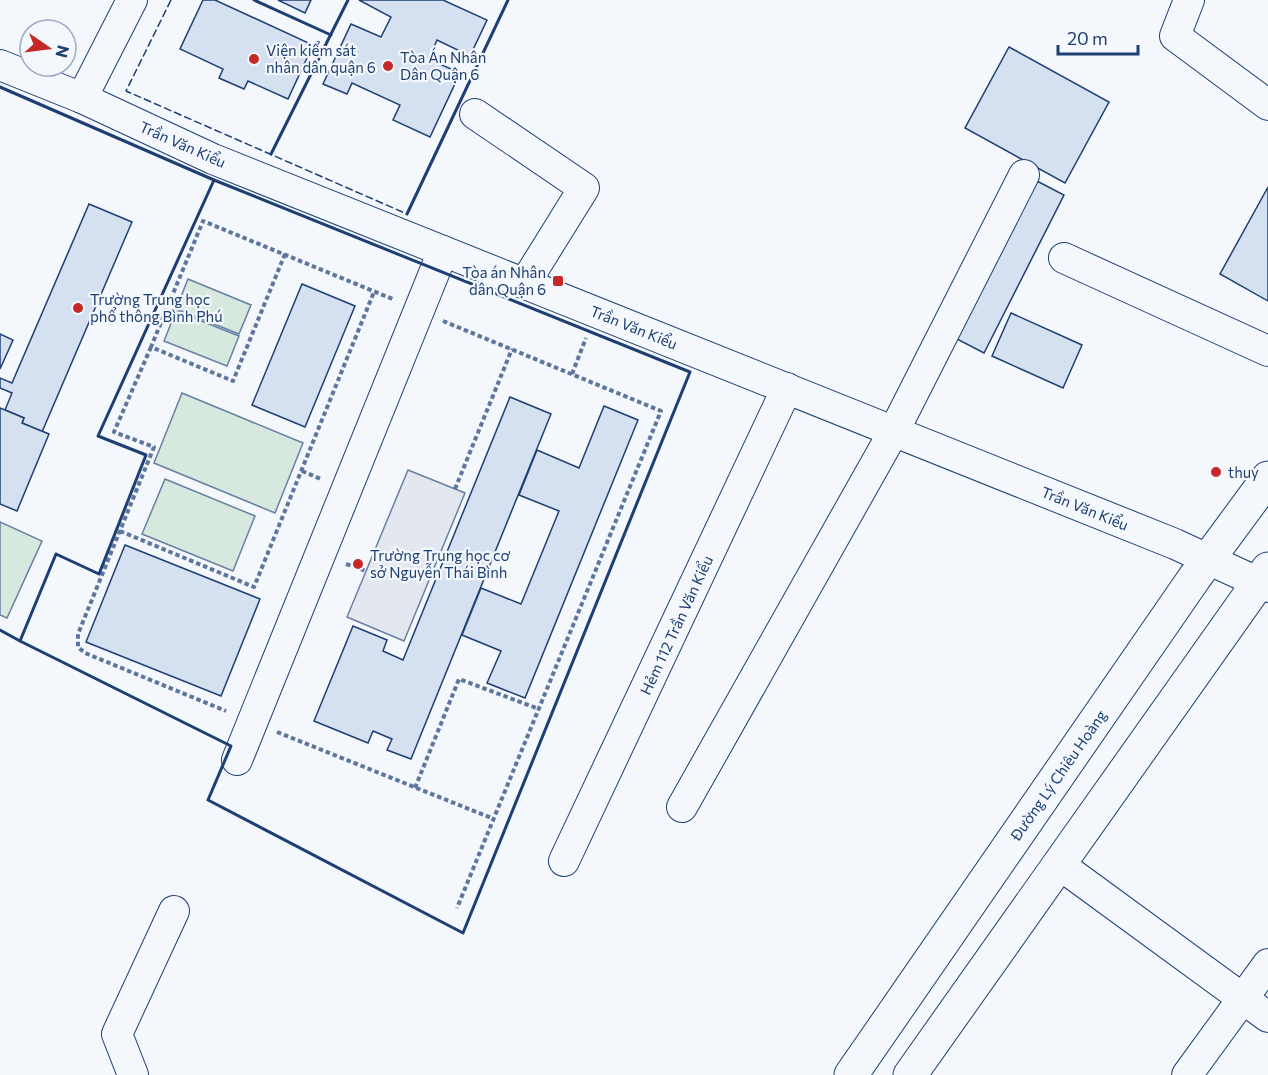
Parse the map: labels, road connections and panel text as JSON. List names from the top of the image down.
{
  "streets": {
    "main road": ["Đường Lý Chiêu Hoàng"],
    "street": ["Trần Văn Kiểu", "Hẻm 112 Trần Văn Kiểu"]
  },
  "crossings": [
    ["Trần Văn Kiểu", "Hẻm 112 Trần Văn Kiểu"],
    ["Trần Văn Kiểu", "Đường Lý Chiêu Hoàng"]
  ],
  "places": {
    "other": [
      "Viện kiểm sát nhân dân quận 6",
      "Tòa Án Nhân Dân Quận 6",
      "Trường Trung học phổ thông Bình Phú",
      "thuy",
      "Trường Trung học cơ sở Nguyễn Thái Bình"
    ],
    "transit": ["Tòa án Nhân dân Quận 6"]
  },
  "scale_bar": "20 m",
  "north": "right"
}
